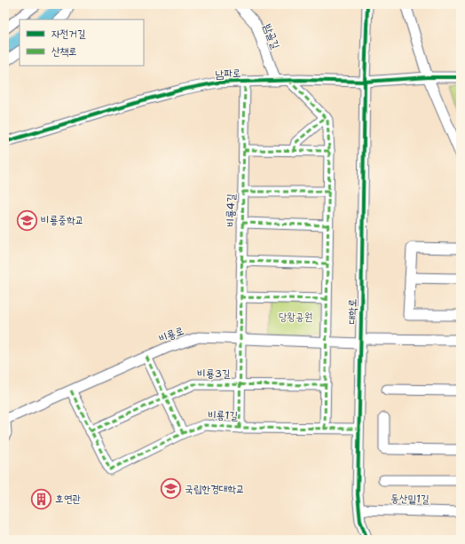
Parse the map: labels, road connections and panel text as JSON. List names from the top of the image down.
{
  "streets": {
    "street": [
      "밤골길",
      "남파로",
      "비룡4길",
      "대학로",
      "비룡로",
      "비룡3길",
      "비룡1길",
      "동산밑1길"
    ]
  },
  "crossings": [
    ["밤골길", "남파로"],
    ["남파로", "비룡4길"],
    ["남파로", "대학로"],
    ["비룡4길", "비룡로"],
    ["비룡4길", "비룡3길"],
    ["비룡4길", "비룡1길"],
    ["대학로", "비룡로"],
    ["대학로", "비룡1길"],
    ["대학로", "동산밑1길"],
    ["비룡로", "비룡1길"],
    ["비룡3길", "비룡1길"]
  ],
  "parks": ["당왕공원"],
  "places": {
    "school or university": ["비룡중학교", "국립한경대학교"],
    "building": ["호연관"]
  },
  "legend": ["자전거길", "산책로"]
}
